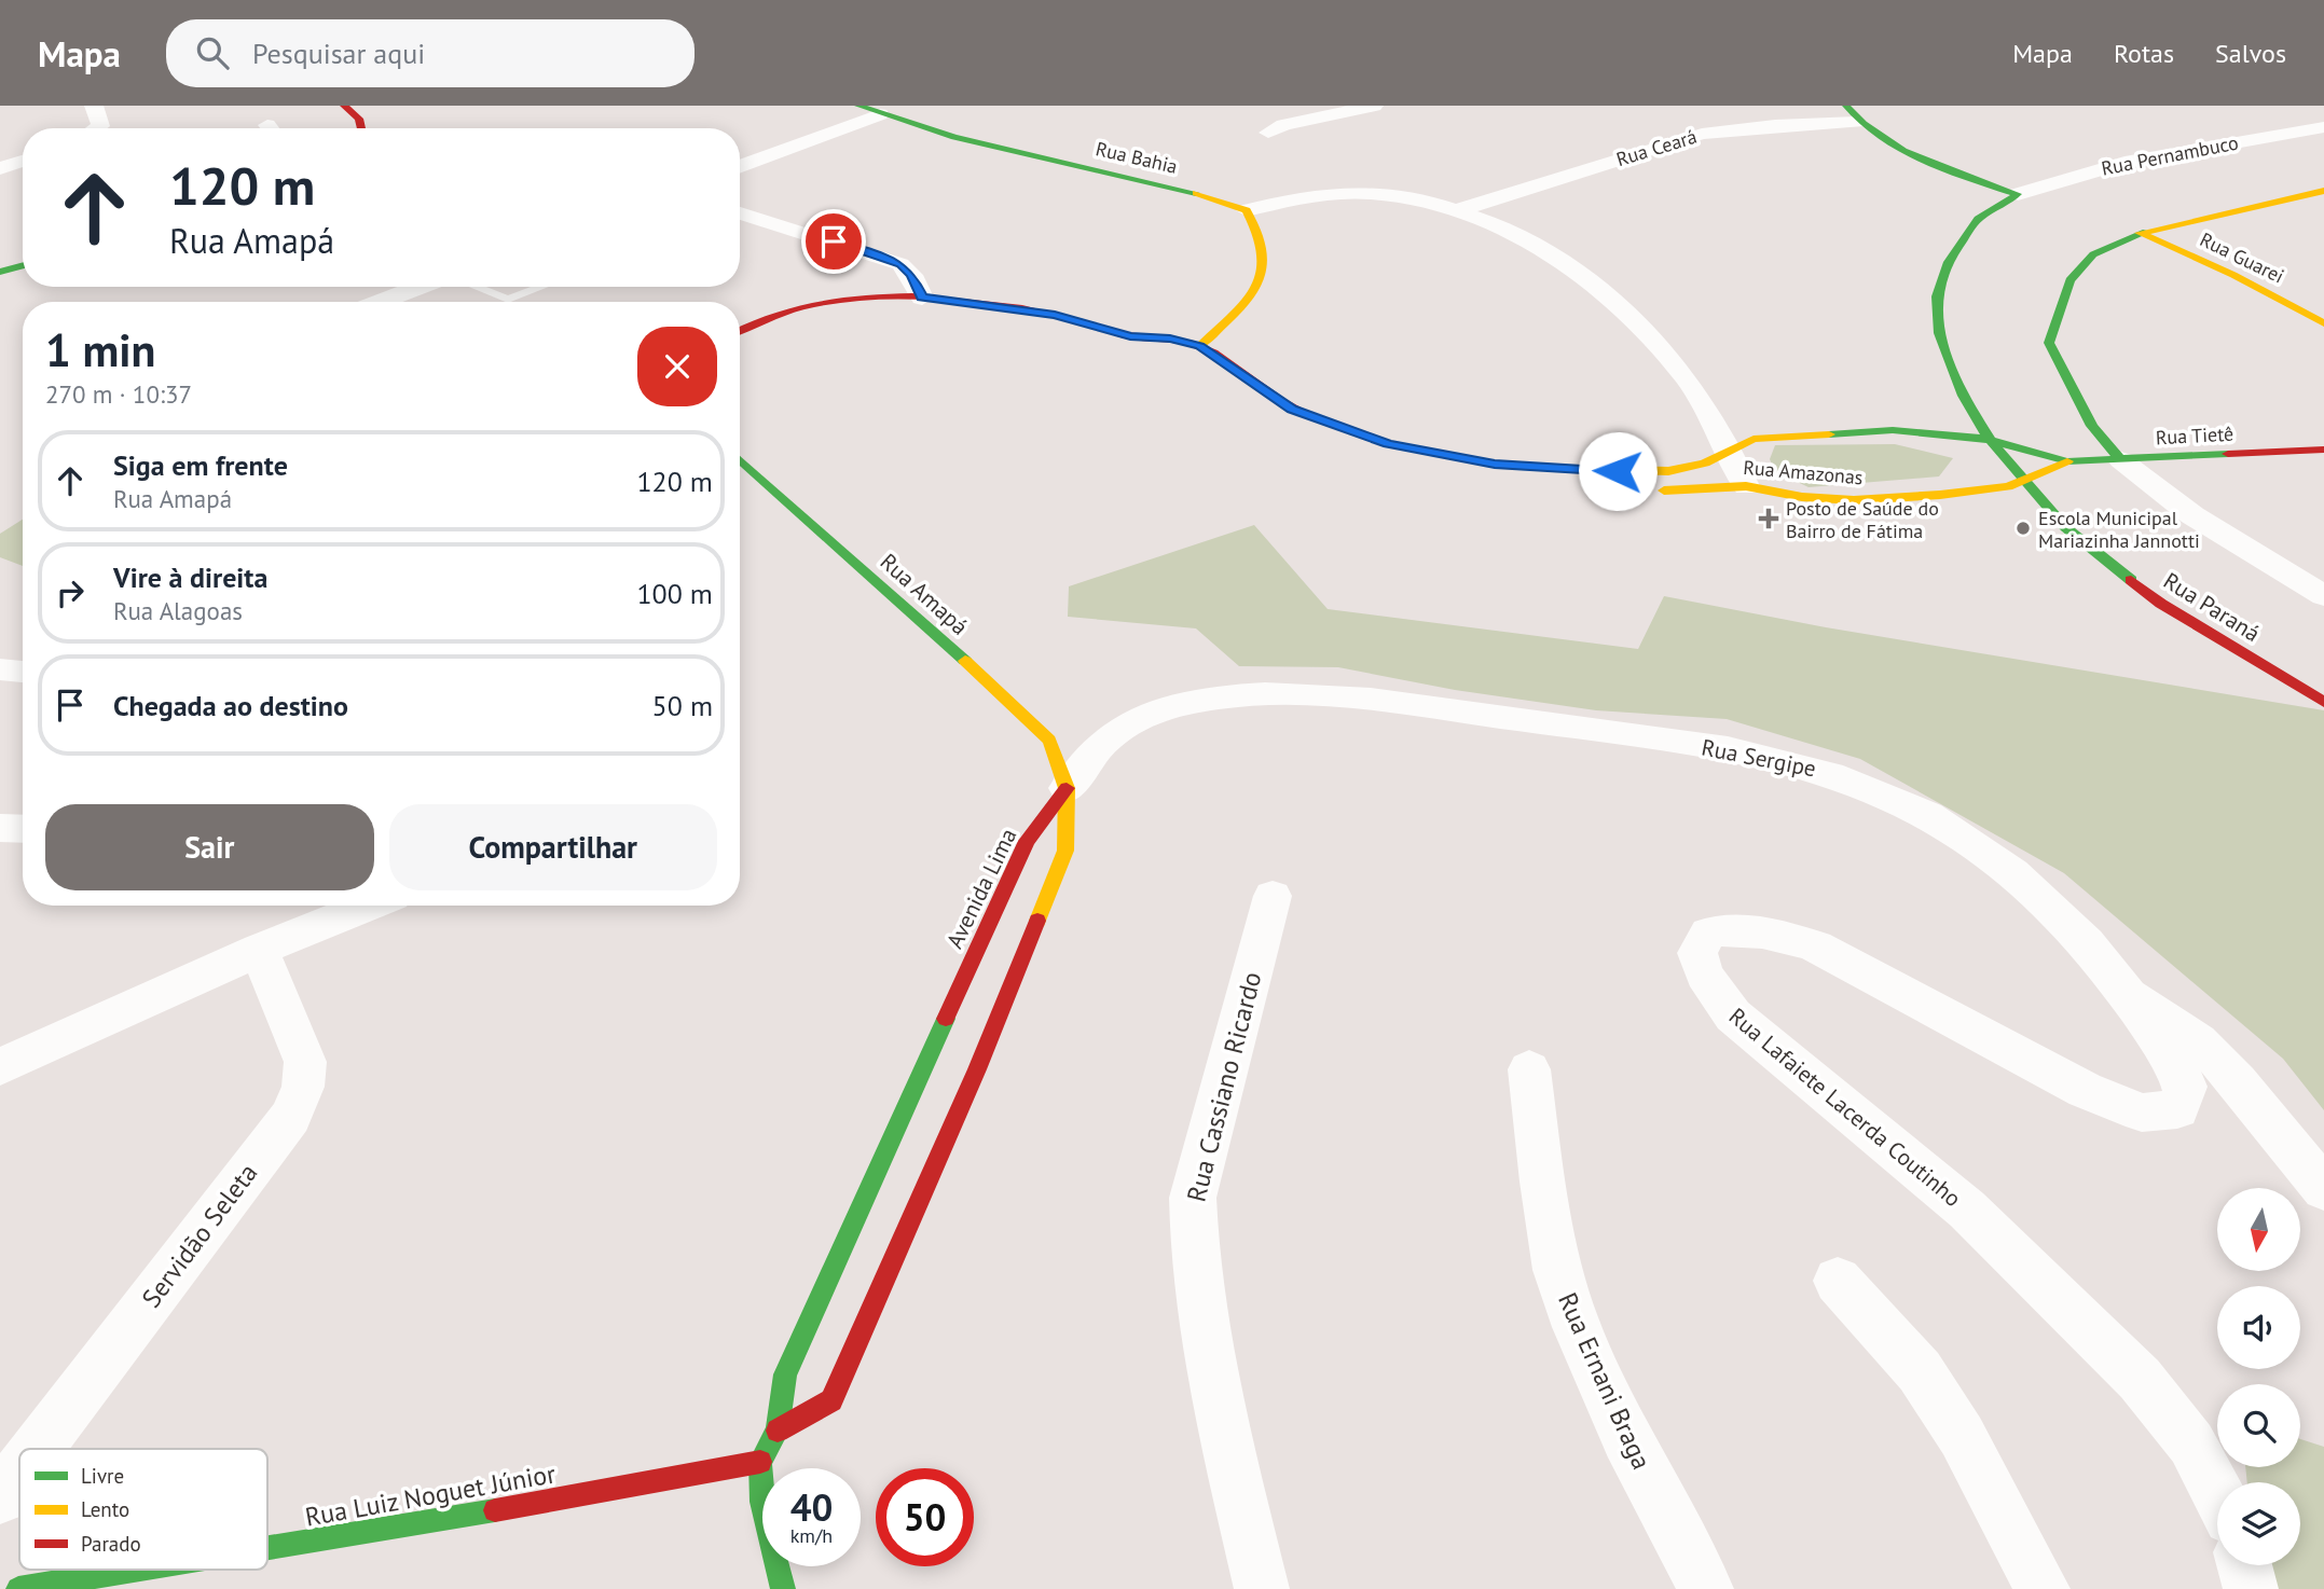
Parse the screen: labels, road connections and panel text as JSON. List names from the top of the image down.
{
  "streets": {
    "main road": [
      "Rua Bahia",
      "Rua Guarei",
      "Rua Tietê",
      "Rua Amazonas",
      "Rua Amapá",
      "Rua Paraná",
      "Avenida Lima",
      "Rua Luiz Noguet Júnior"
    ],
    "street": [
      "Rua Ceará",
      "Rua Pernambuco",
      "Rua Sergipe",
      "Rua Cassiano Ricardo",
      "Rua Lafaiete Lacerda Coutinho",
      "Servidão Seleta",
      "Rua Ernani Braga"
    ]
  },
  "crossings": [
    ["Rua Pernambuco", "Rua Paraná"],
    ["Rua Tietê", "Rua Amazonas"],
    ["Rua Tietê", "Rua Paraná"],
    ["Rua Amazonas", "Rua Paraná"],
    ["Rua Amapá", "Rua Sergipe"],
    ["Rua Amapá", "Avenida Lima"],
    ["Rua Sergipe", "Avenida Lima"],
    ["Rua Sergipe", "Rua Lafaiete Lacerda Coutinho"]
  ],
  "places": {
    "health": ["Posto de Saúde do Bairro de Fátima"],
    "other": ["Escola Municipal Mariazinha Jannotti"]
  },
  "legend": ["Livre", "Lento", "Parado"],
  "north": "bottom",
  "page": {
    "header": "Mapa",
    "search": "Pesquisar aqui",
    "nav": ["Mapa", "Rotas", "Salvos"],
    "turn": ["120 m", "Rua Amapá"],
    "heading": ["1 min", "270 m · 10:37"],
    "list": [
      {
        "name": "Siga em frente",
        "note": "Rua Amapá",
        "value": "120 m"
      },
      {
        "name": "Vire à direita",
        "note": "Rua Alagoas",
        "value": "100 m"
      },
      {
        "name": "Chegada ao destino",
        "value": "50 m"
      }
    ],
    "buttons": ["Sair", "Compartilhar"],
    "speed": "40 km/h",
    "limit": "50"
  }
}
